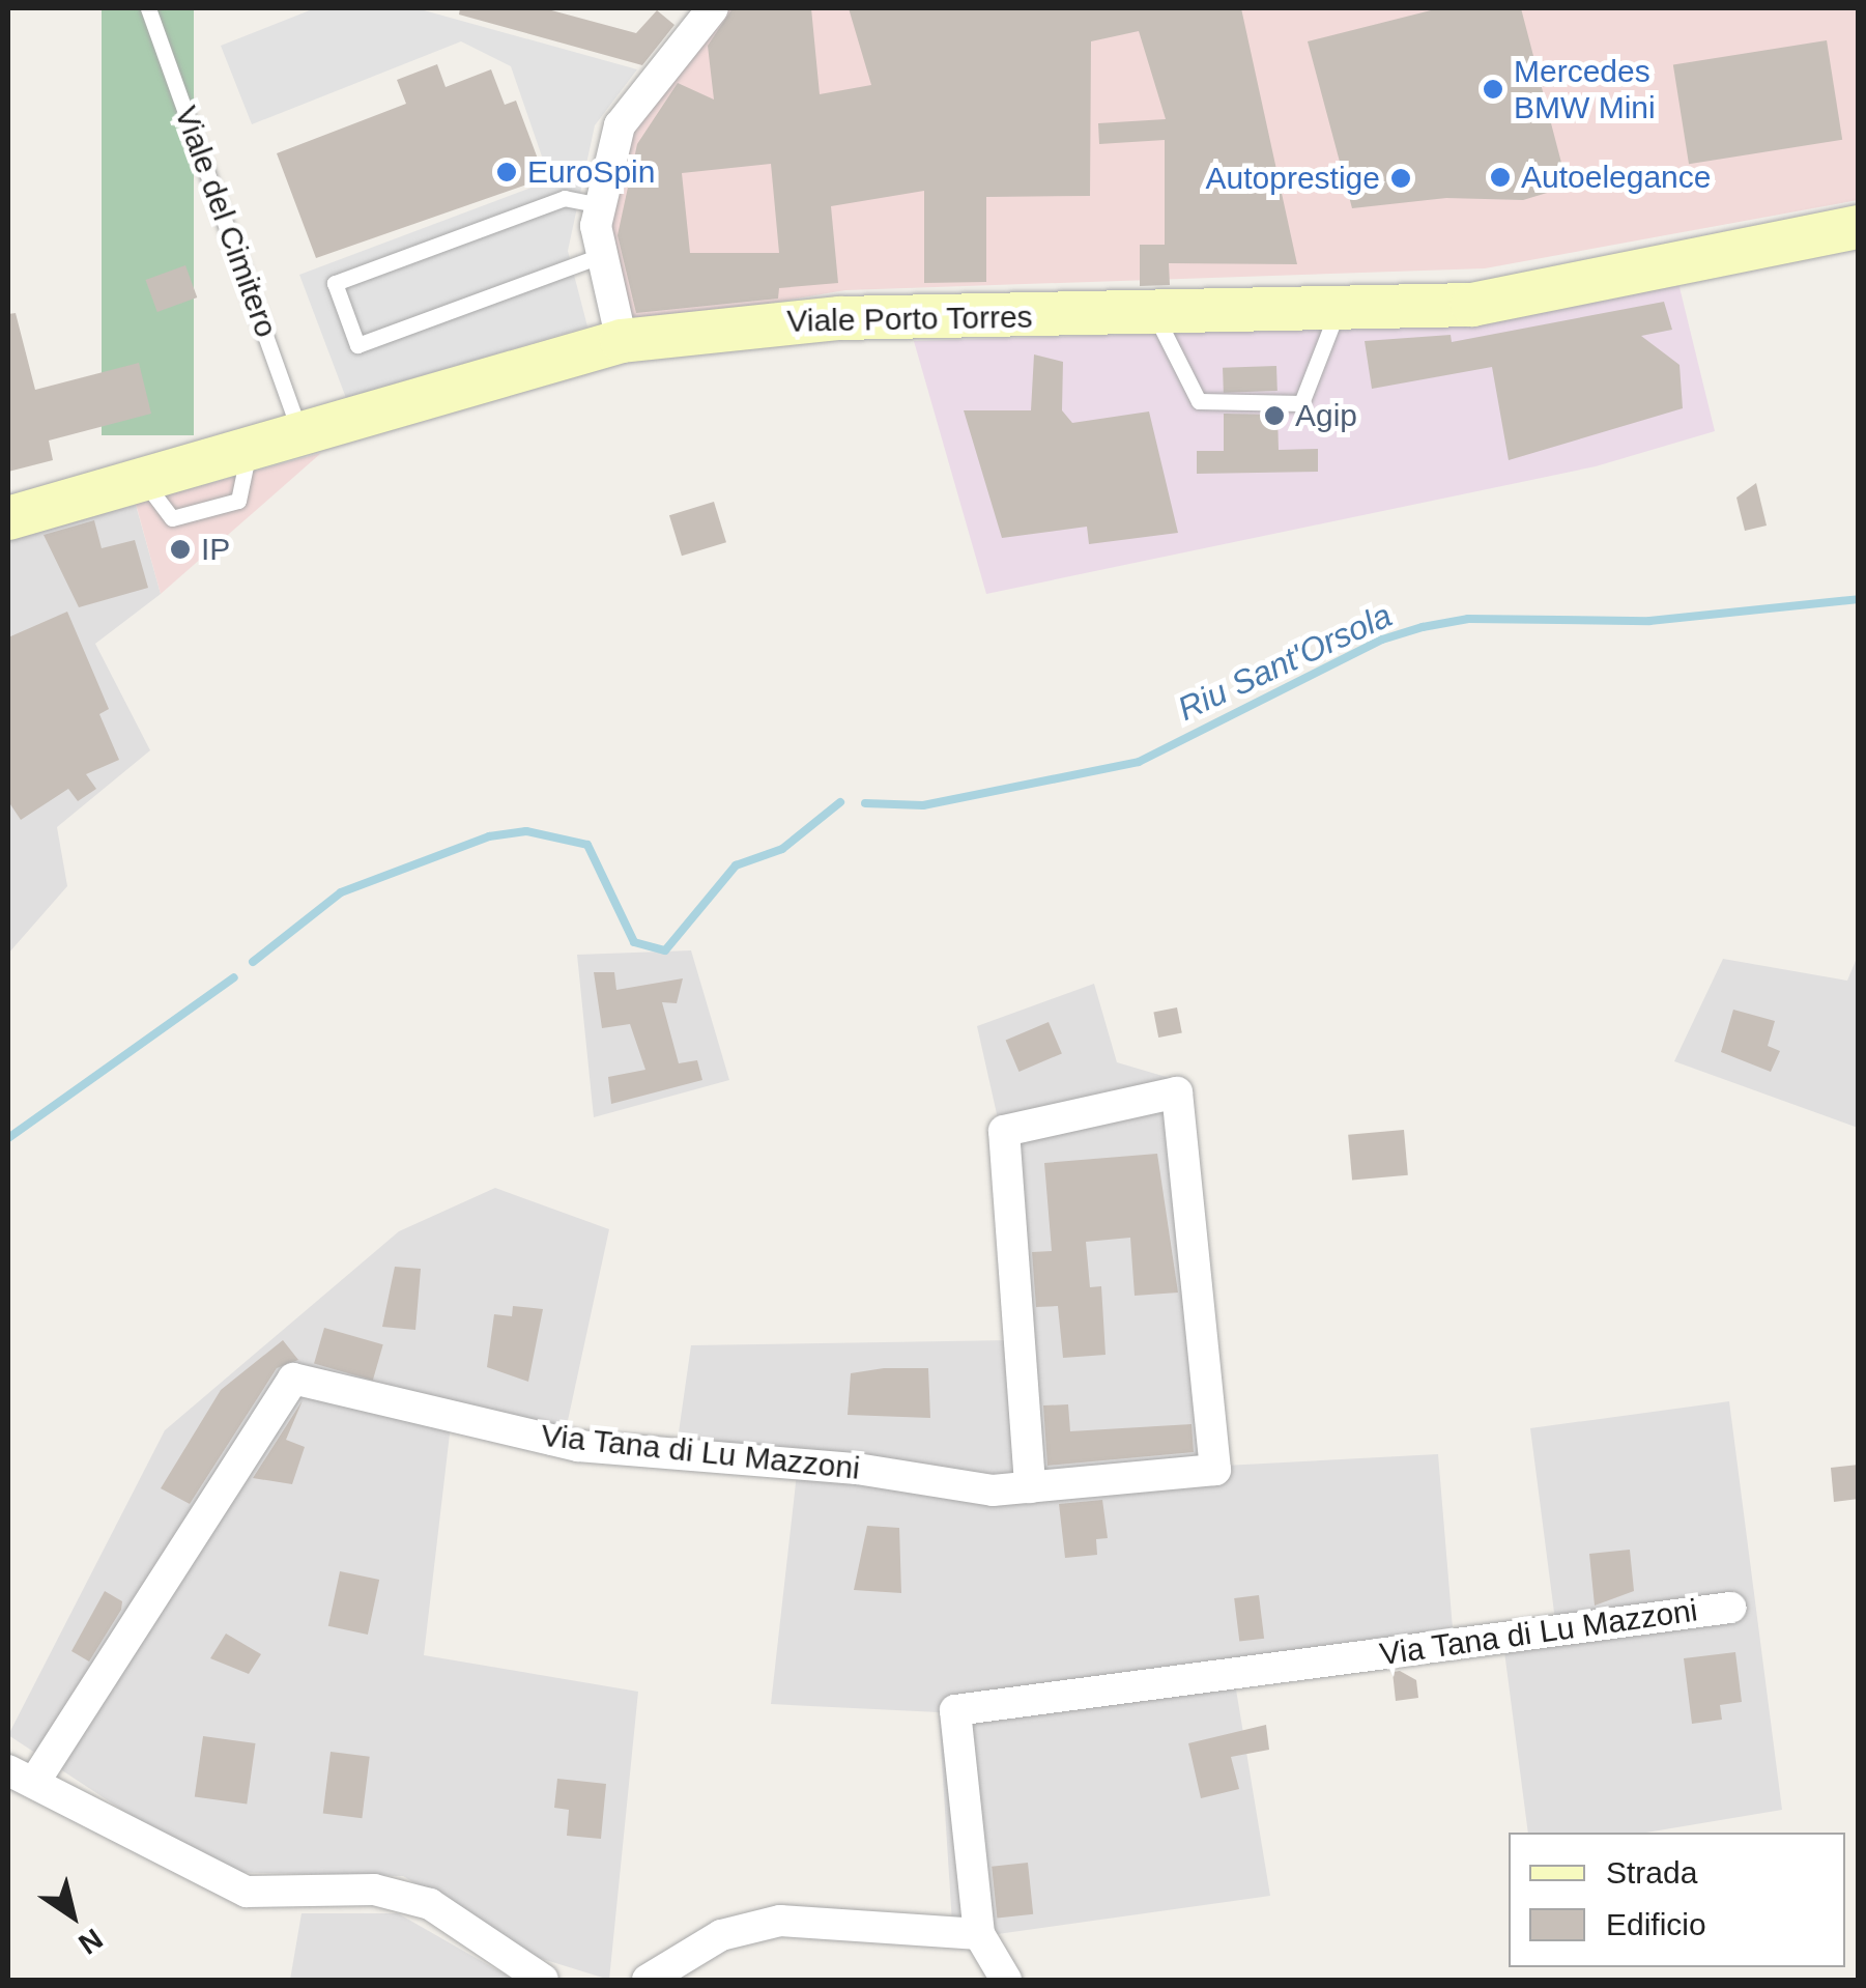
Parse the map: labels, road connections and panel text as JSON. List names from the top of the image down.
{
  "streets": {
    "main road": ["Viale Porto Torres"],
    "street": ["Via Tana di Lu Mazzoni"],
    "lane": ["Viale del Cimitero"]
  },
  "crossings": [
    ["Viale del Cimitero", "Viale Porto Torres"]
  ],
  "water": ["Riu Sant'Orsola"],
  "places": [
    "Mercedes BMW Mini",
    "EuroSpin",
    "Autoelegance",
    "Autoprestige",
    "Agip",
    "IP"
  ],
  "legend": ["Strada", "Edificio"],
  "north": "bottom right"
}
